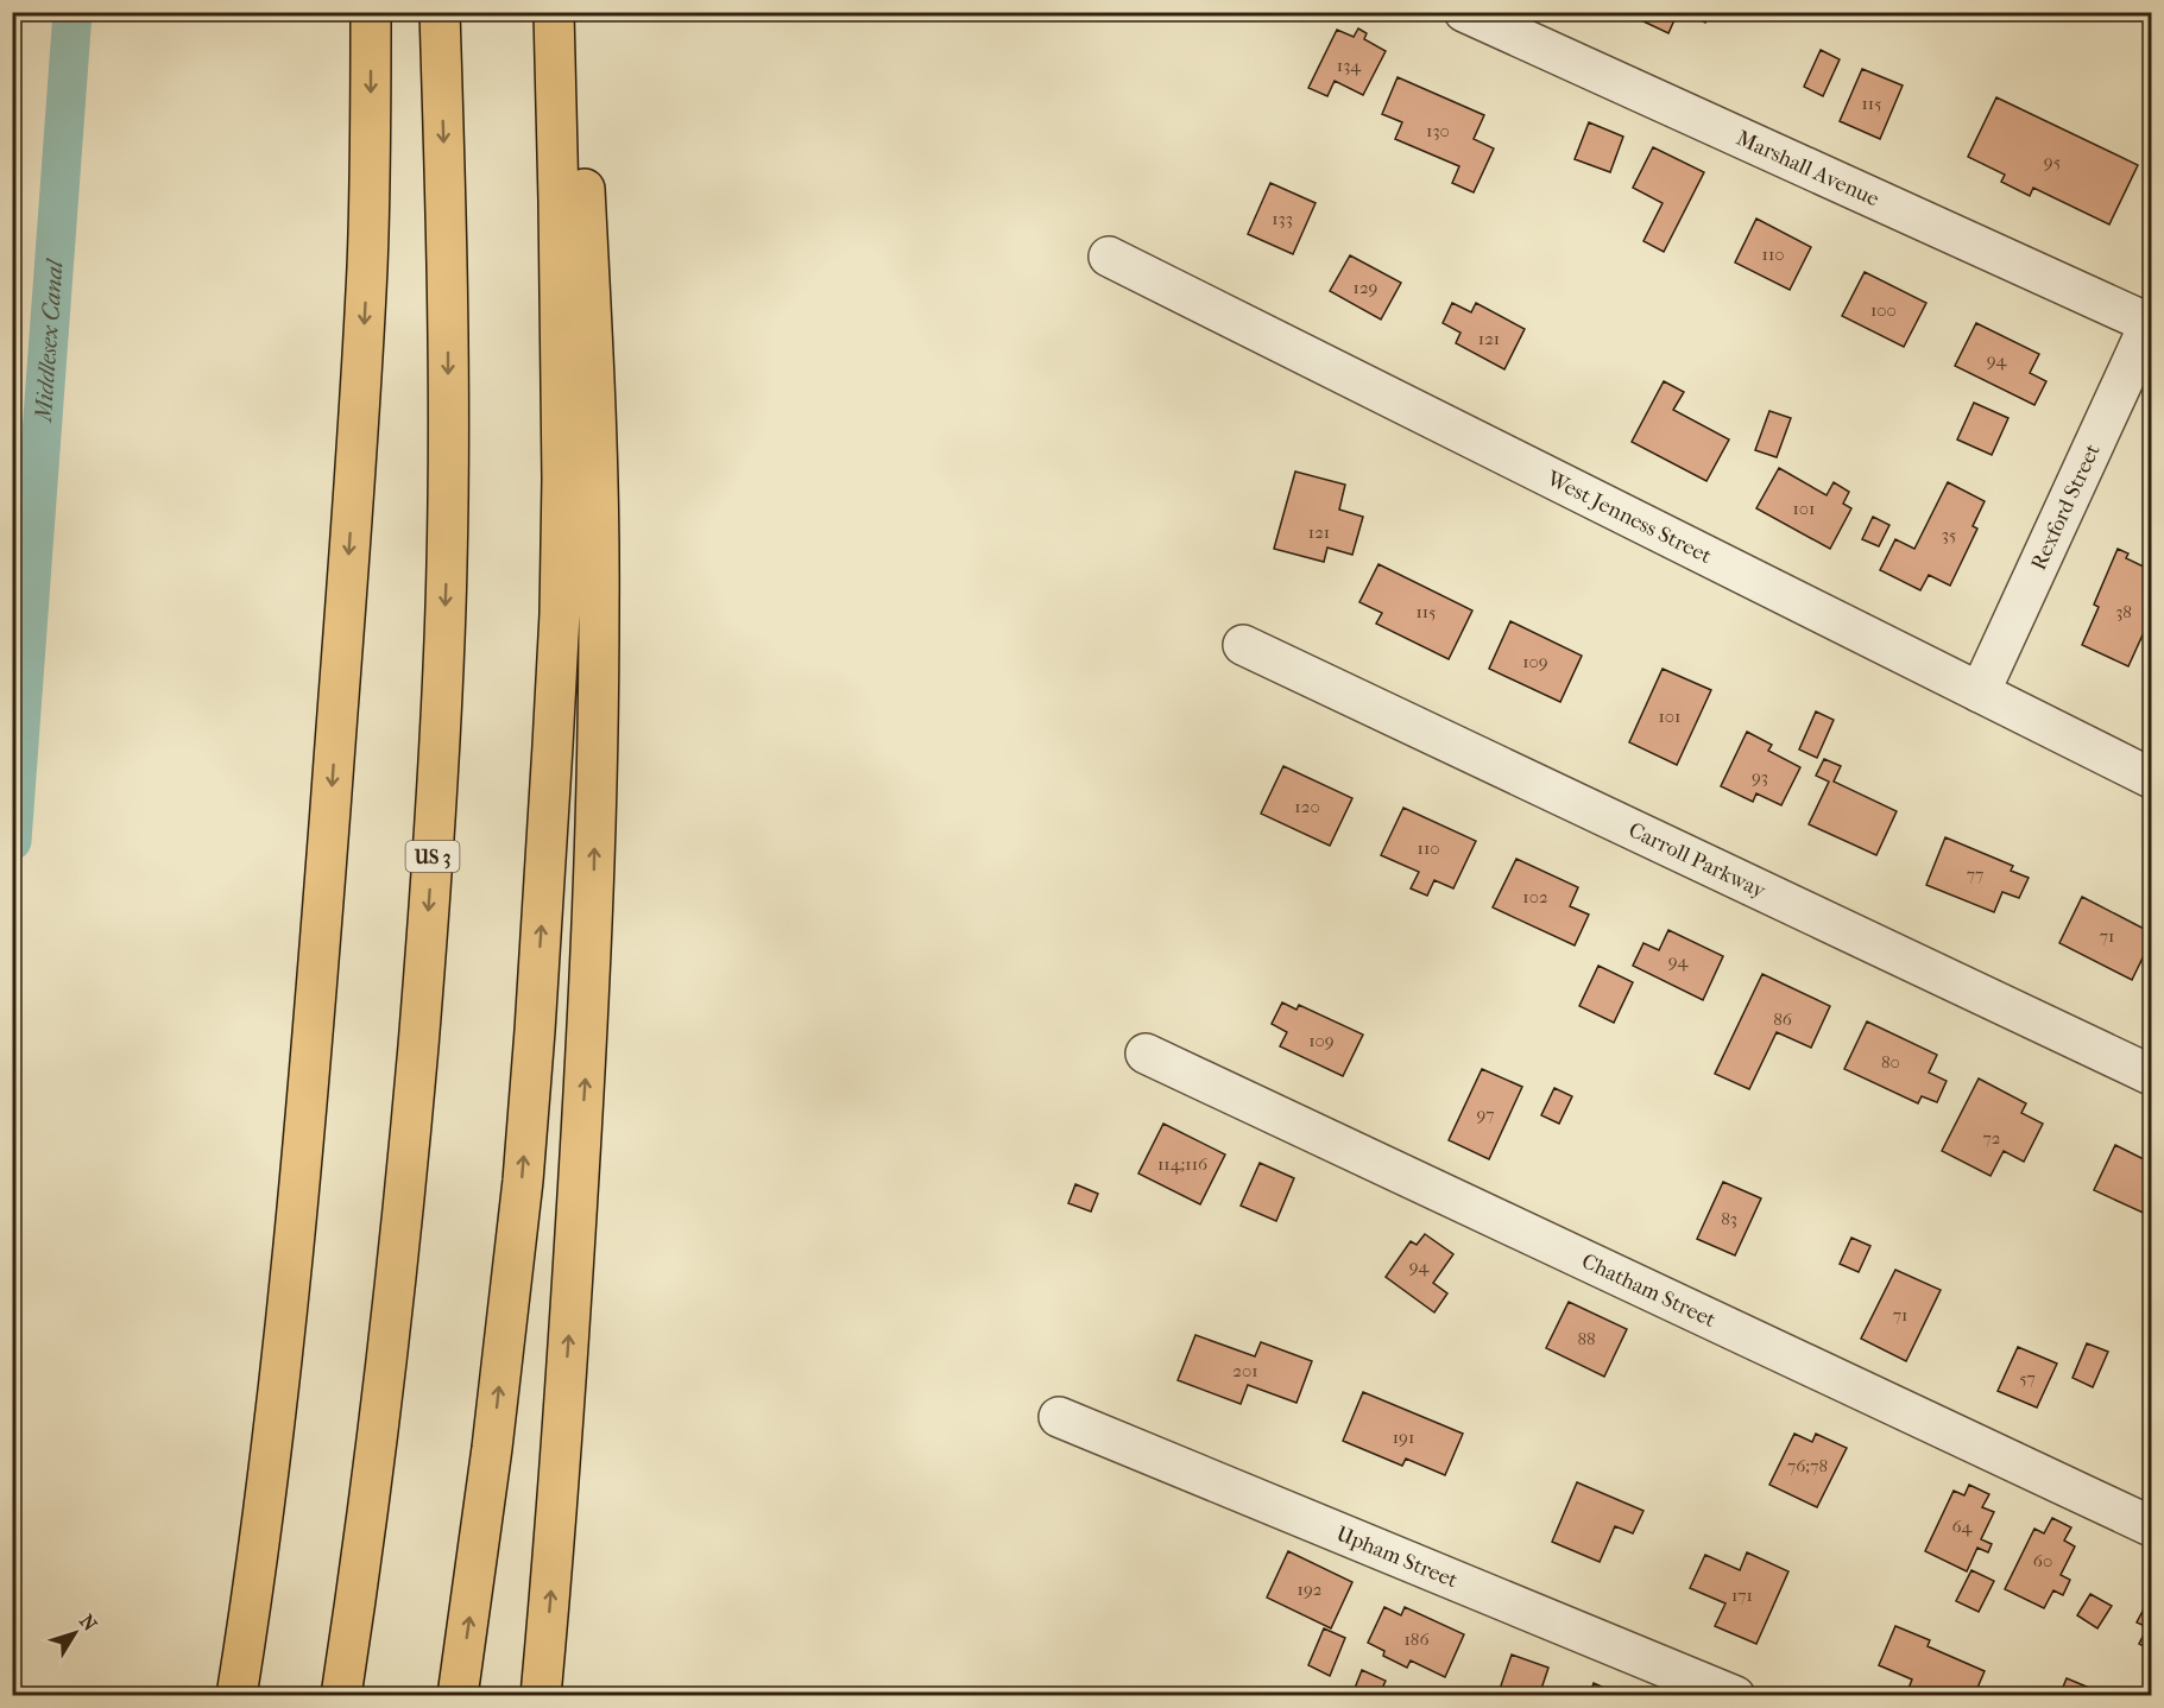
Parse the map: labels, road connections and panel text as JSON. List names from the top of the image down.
{
  "streets": {
    "highway": ["US 3"],
    "street": [
      "Marshall Avenue",
      "Rexford Street",
      "West Jenness Street",
      "Carroll Parkway",
      "Chatham Street",
      "Upham Street"
    ]
  },
  "crossings": [
    ["Marshall Avenue", "Rexford Street"],
    ["Rexford Street", "West Jenness Street"]
  ],
  "water": ["Middlesex Canal"],
  "house_numbers": [
    "134",
    "115",
    "130",
    "95",
    "133",
    "110",
    "129",
    "100",
    "121",
    "94",
    "101",
    "121",
    "35",
    "115",
    "38",
    "109",
    "101",
    "93",
    "120",
    "110",
    "77",
    "102",
    "71",
    "94",
    "86",
    "109",
    "80",
    "97",
    "72",
    "114;116",
    "83",
    "94",
    "71",
    "88",
    "201",
    "57",
    "191",
    "76;78",
    "64",
    "60",
    "192",
    "171",
    "186"
  ],
  "north": "top right"
}
